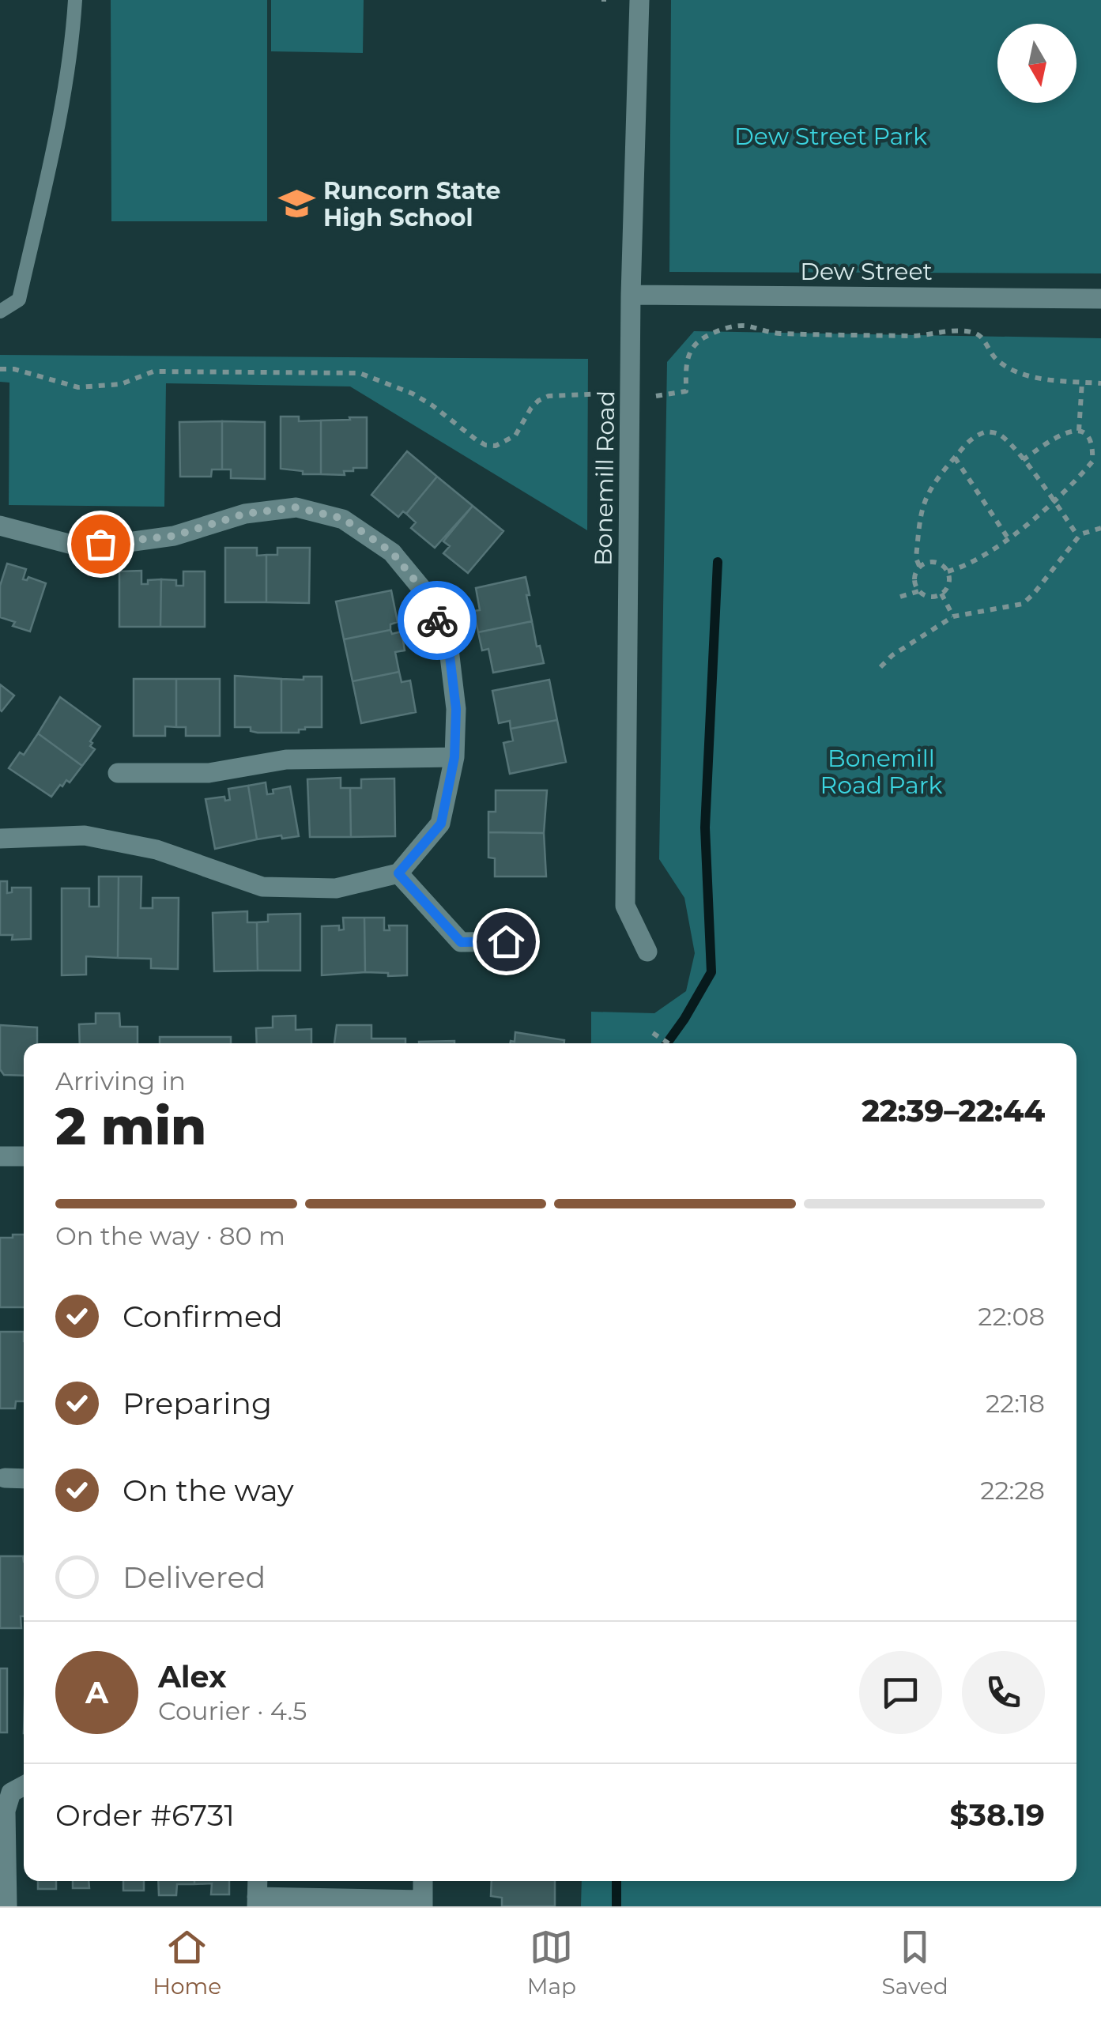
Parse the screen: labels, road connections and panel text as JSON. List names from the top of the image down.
{
  "streets": {
    "street": ["Dew Street", "Bonemill Road"]
  },
  "crossings": [
    ["Dew Street", "Bonemill Road"]
  ],
  "parks": ["Dew Street Park", "Bonemill Road Park"],
  "places": {
    "school or university": ["Runcorn State High School"]
  },
  "north": "bottom",
  "page": {
    "heading": ["2 min", "Arriving in", "22:39–22:44"],
    "panel": [
      "Alex",
      "Courier · 4.5",
      "Order #6731",
      "$38.19"
    ],
    "bar": "On the way · 80 m",
    "list": [
      ["Confirmed", "22:08"],
      ["Preparing", "22:18"],
      ["On the way", "22:28"],
      "Delivered"
    ],
    "round": "A",
    "tabs": ["Home", "Map", "Saved"]
  }
}
